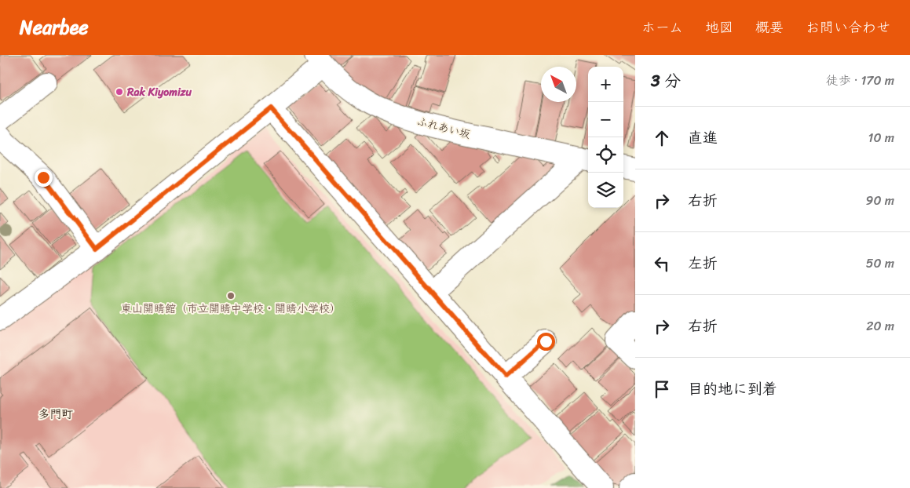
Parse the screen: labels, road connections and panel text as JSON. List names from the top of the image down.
{
  "streets": {
    "street": ["ふれあい坂"]
  },
  "districts": ["多門町"],
  "places": ["Rak Kiyomizu", "東山開睛館（市立開睛中学校・開睛小学校）"],
  "north": "top left",
  "page": {
    "header": "Nearbee",
    "nav": [
      "ホーム",
      "地図",
      "概要",
      "お問い合わせ"
    ],
    "heading": ["3 分", "徒歩 · 170 m"],
    "map_buttons": ["+", "−"],
    "list": [
      ["直進", "10 m"],
      ["右折", "90 m"],
      ["左折", "50 m"],
      ["右折", "20 m"],
      "目的地に到着"
    ]
  }
}
